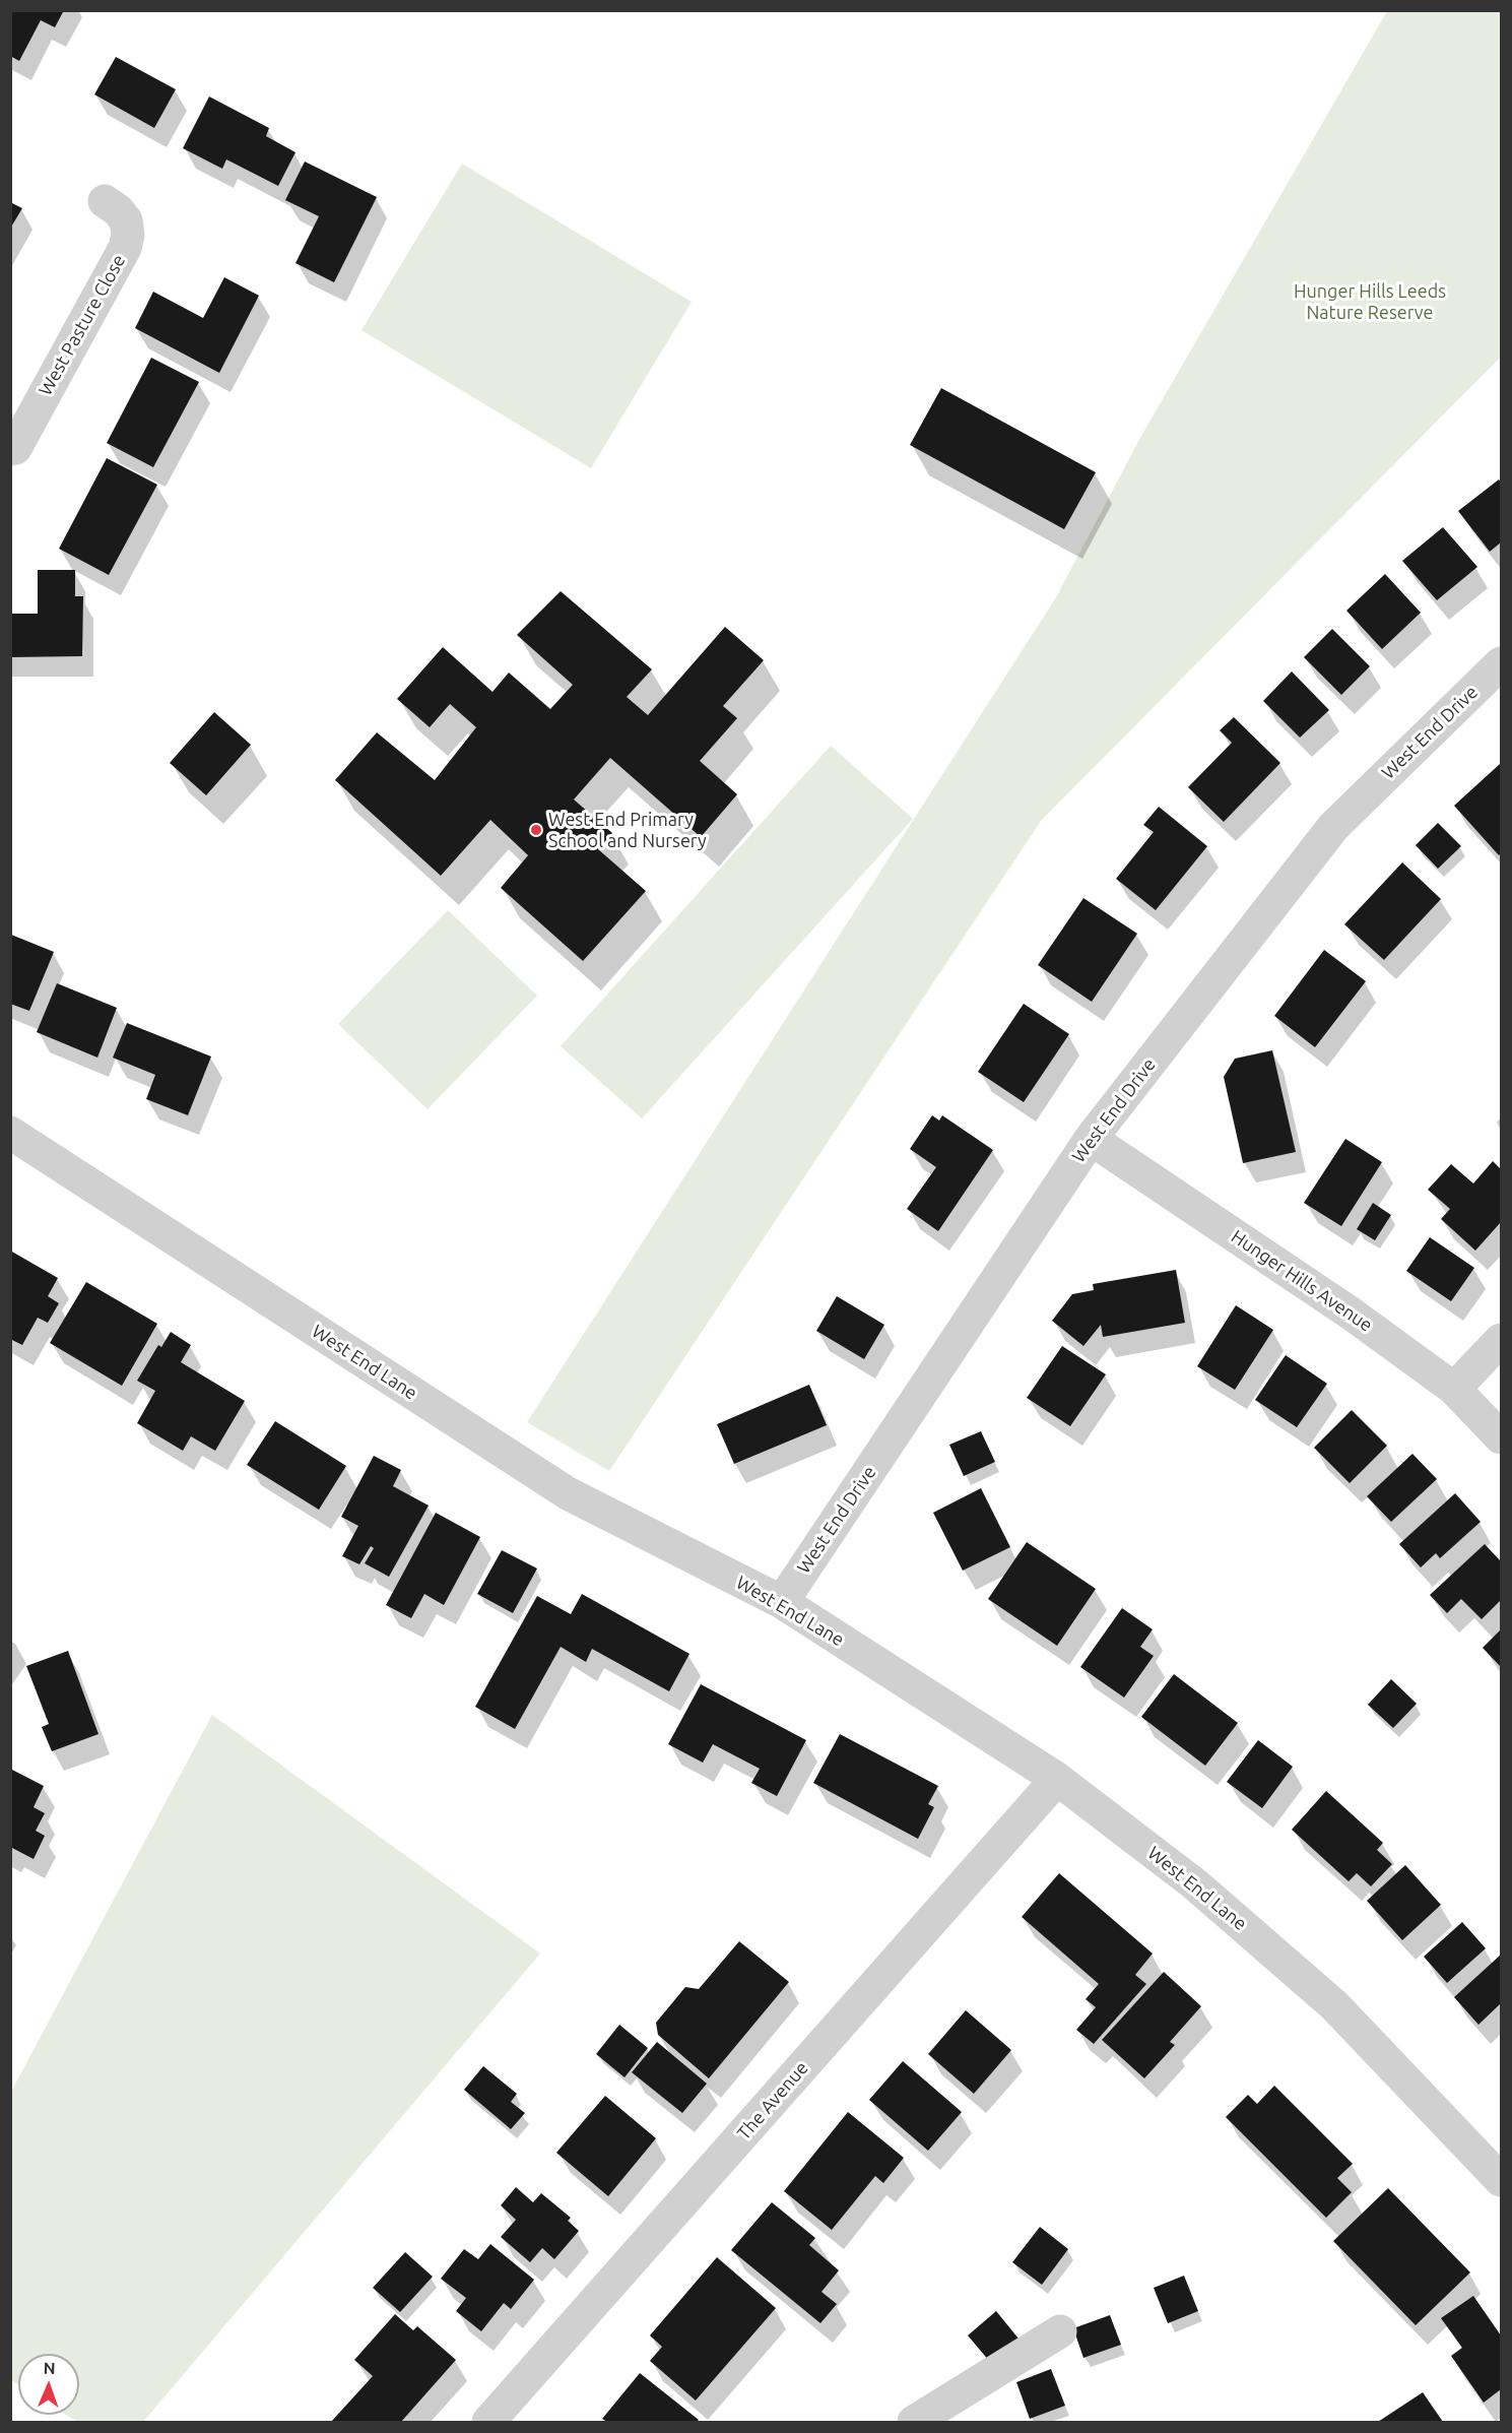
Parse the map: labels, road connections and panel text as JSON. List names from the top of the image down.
{
  "streets": {
    "street": [
      "West Pasture Close",
      "West End Drive",
      "Hunger Hills Avenue",
      "West End Lane",
      "The Avenue"
    ]
  },
  "crossings": [
    ["West End Drive", "Hunger Hills Avenue"],
    ["West End Drive", "West End Lane"],
    ["West End Lane", "The Avenue"]
  ],
  "parks": ["Hunger Hills Leeds Nature Reserve"],
  "places": ["West End Primary School and Nursery"],
  "north": "top"
}
